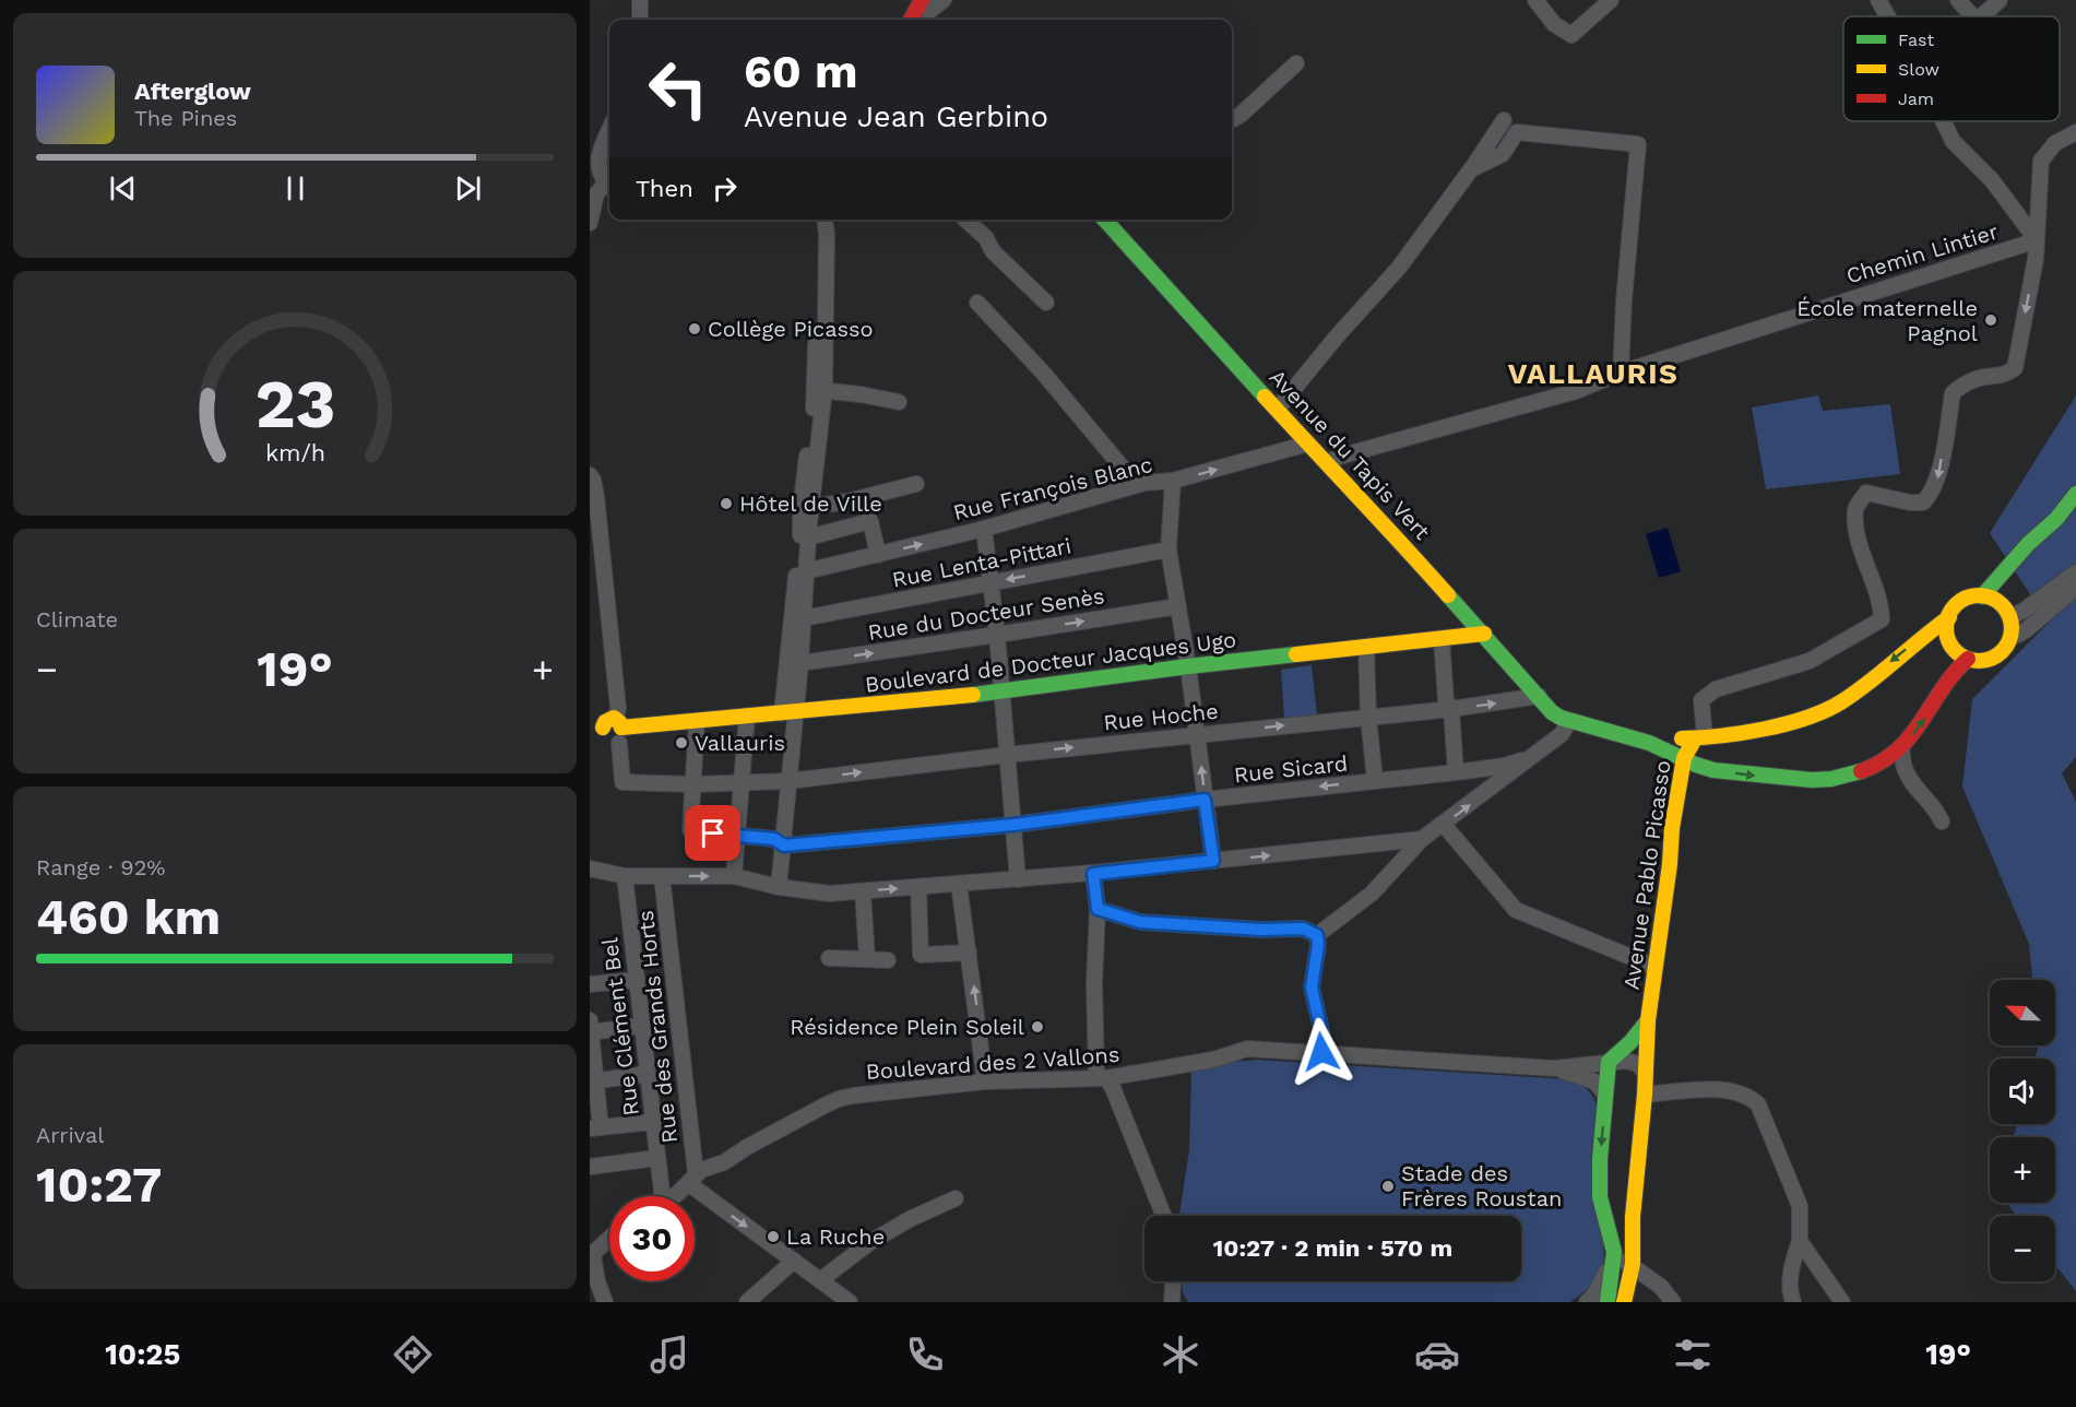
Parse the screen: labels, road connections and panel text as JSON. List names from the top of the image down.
{
  "streets": {
    "main road": ["Avenue du Tapis Vert", "Boulevard de Docteur Jacques Ugo", "Avenue Pablo Picasso"],
    "street": [
      "Chemin Lintier",
      "Rue François Blanc",
      "Rue Lenta-Pittari",
      "Rue du Docteur Senès",
      "Rue Hoche",
      "Rue Sicard",
      "Rue Clément Bel",
      "Rue des Grands Horts",
      "Boulevard des 2 Vallons"
    ]
  },
  "crossings": [
    ["Chemin Lintier", "Avenue du Tapis Vert"],
    ["Avenue du Tapis Vert", "Rue François Blanc"],
    ["Avenue du Tapis Vert", "Boulevard de Docteur Jacques Ugo"],
    ["Avenue du Tapis Vert", "Rue Hoche"],
    ["Boulevard de Docteur Jacques Ugo", "Rue Hoche"],
    ["Rue des Grands Horts", "Boulevard des 2 Vallons"]
  ],
  "one_way": ["Rue François Blanc", "Rue Lenta-Pittari", "Rue du Docteur Senès"],
  "districts": ["VALLAURIS"],
  "places": [
    "École maternelle Pagnol",
    "Collège Picasso",
    "Hôtel de Ville",
    "Vallauris",
    "Résidence Plein Soleil",
    "Stade des Frères Roustan",
    "La Ruche"
  ],
  "legend": ["Fast", "Slow", "Jam"],
  "north": "top left",
  "page": {
    "turn": ["60 m", "Avenue Jean Gerbino"],
    "song": ["Afterglow", "The Pines"],
    "then": "Then",
    "tile": [
      "Climate",
      ["Range · 92%", "460 km"],
      ["Arrival", "10:27"]
    ],
    "heat": ["−", "19°", "+"],
    "map_buttons": ["+", "−"],
    "limit": "30",
    "trip": "10:27 · 2 min · 570 m",
    "tabs": ["10:25", "19°"],
    "gauge": ["23", "km/h"]
  }
}
